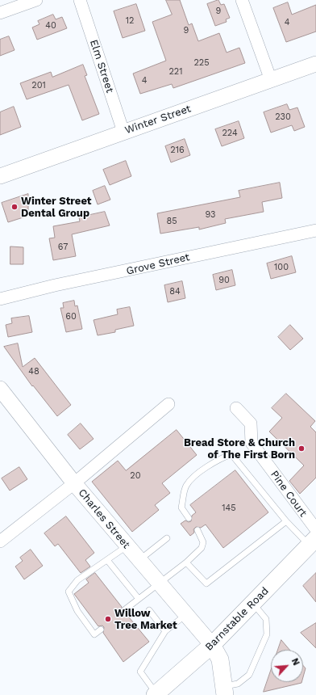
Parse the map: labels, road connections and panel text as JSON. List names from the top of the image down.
{
  "streets": {
    "main road": ["Barnstable Road"],
    "street": [
      "Elm Street",
      "Winter Street",
      "Grove Street",
      "Pine Court",
      "Charles Street"
    ]
  },
  "crossings": [
    ["Elm Street", "Winter Street"],
    ["Charles Street", "Barnstable Road"]
  ],
  "places": ["Winter Street Dental Group", "Bread Store & Church of The First Born", "Willow Tree Market"],
  "house_numbers": [
    "9",
    "12",
    "4",
    "40",
    "9",
    "225",
    "221",
    "4",
    "201",
    "230",
    "224",
    "216",
    "93",
    "85",
    "67",
    "100",
    "90",
    "84",
    "60",
    "48",
    "20",
    "145"
  ],
  "north": "top right"
}
